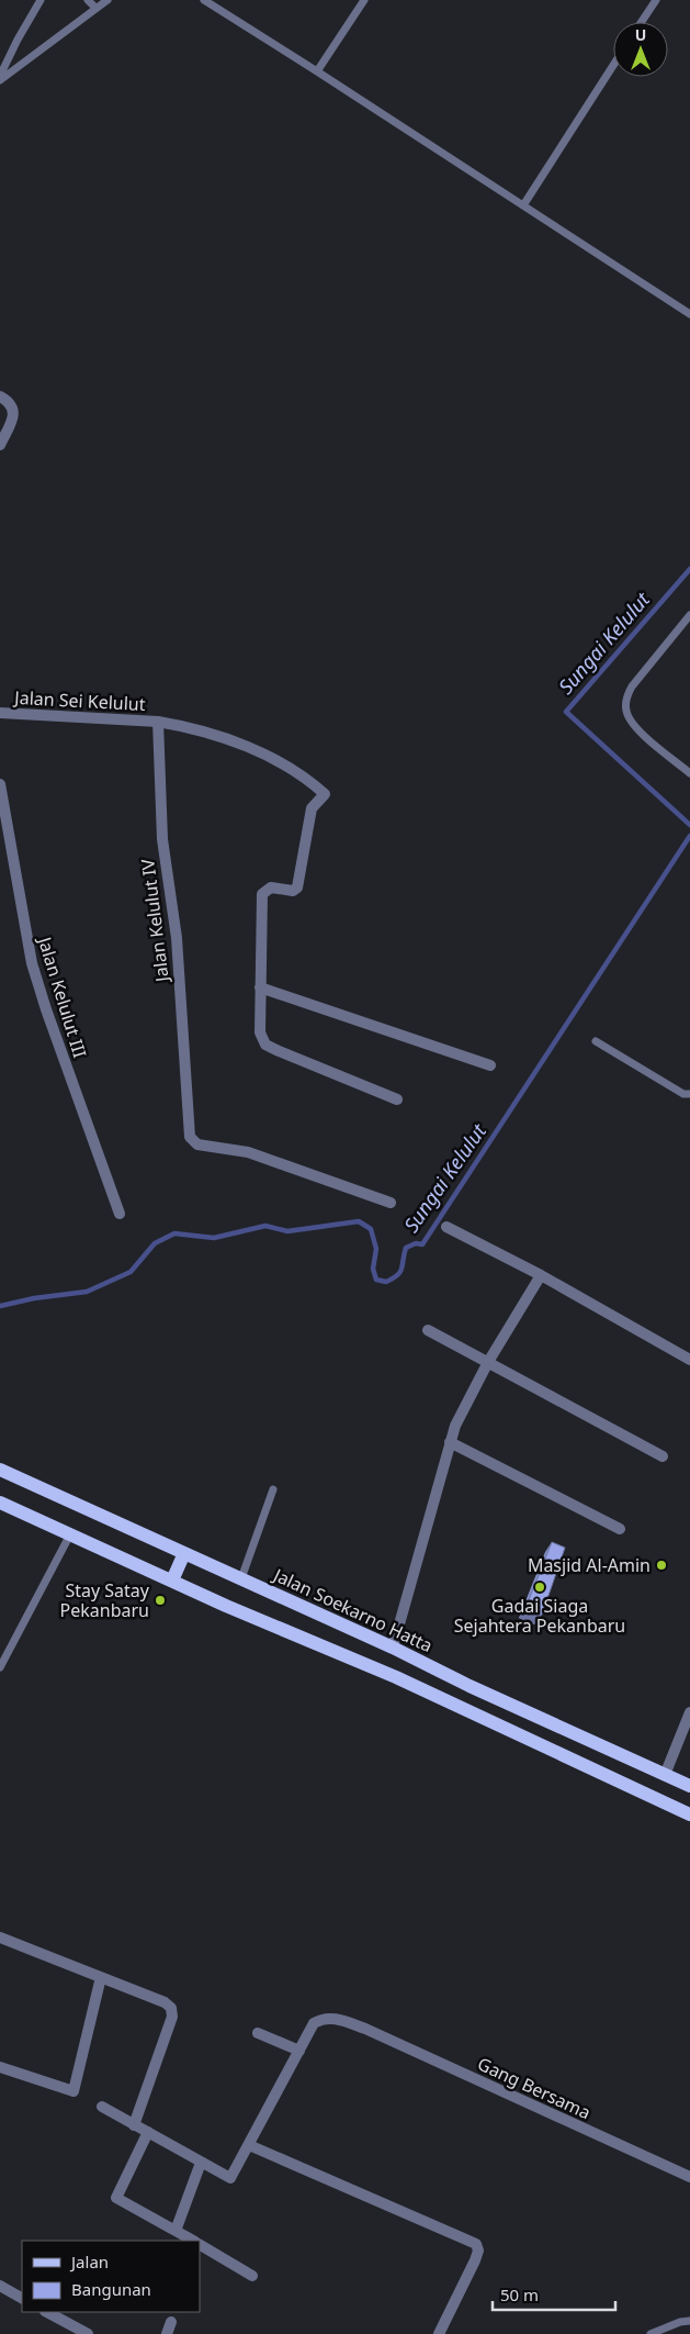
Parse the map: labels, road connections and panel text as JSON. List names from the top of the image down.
{
  "streets": {
    "main road": ["Jalan Soekarno Hatta"],
    "street": [
      "Jalan Sei Kelulut",
      "Jalan Kelulut IV",
      "Jalan Kelulut III",
      "Gang Bersama"
    ]
  },
  "crossings": [
    ["Jalan Sei Kelulut", "Jalan Kelulut IV"]
  ],
  "water": ["Sungai Kelulut"],
  "places": ["Masjid Al-Amin", "Gadai Siaga Sejahtera Pekanbaru", "Stay Satay Pekanbaru"],
  "legend": ["Jalan", "Bangunan"],
  "scale_bar": "50 m",
  "north": "top"
}
